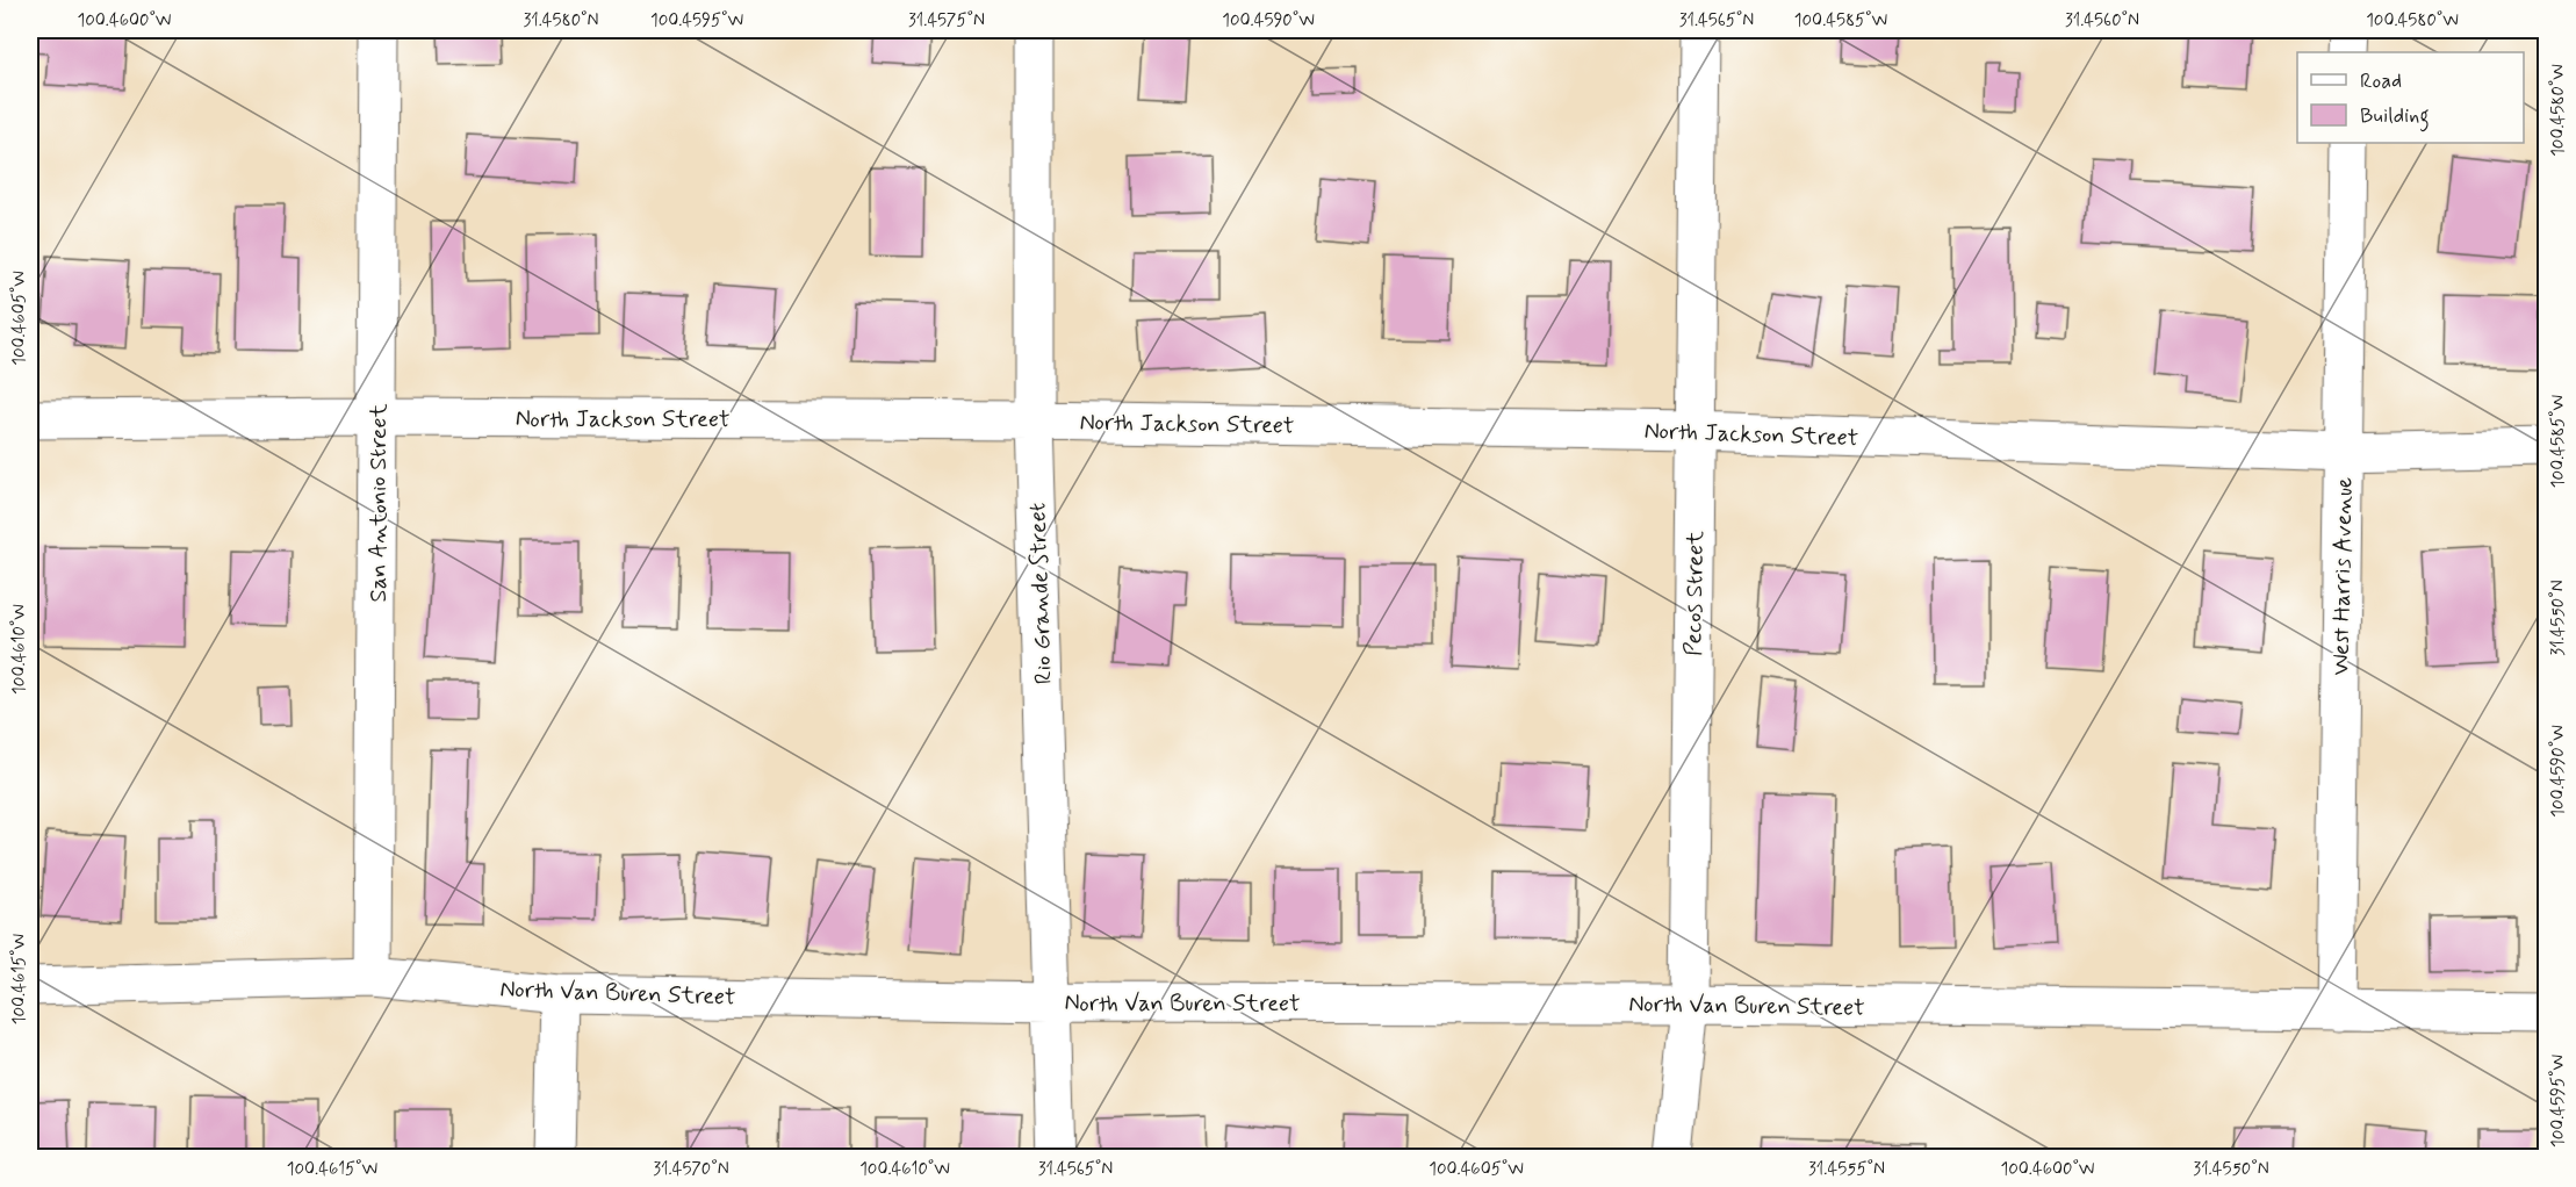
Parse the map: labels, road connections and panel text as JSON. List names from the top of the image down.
{
  "streets": {
    "street": [
      "North Jackson Street",
      "San Antonio Street",
      "West Harris Avenue",
      "Rio Grande Street",
      "Pecos Street",
      "North Van Buren Street"
    ]
  },
  "crossings": [
    ["North Jackson Street", "San Antonio Street"],
    ["North Jackson Street", "West Harris Avenue"],
    ["North Jackson Street", "Rio Grande Street"],
    ["North Jackson Street", "Pecos Street"],
    ["San Antonio Street", "North Van Buren Street"],
    ["West Harris Avenue", "North Van Buren Street"],
    ["Rio Grande Street", "North Van Buren Street"],
    ["Pecos Street", "North Van Buren Street"]
  ],
  "legend": ["Road", "Building"],
  "coordinates": [
    "100.4600°W",
    "31.4580°N",
    "100.4595°W",
    "31.4575°N",
    "100.4590°W",
    "31.4565°N",
    "100.4585°W",
    "31.4560°N",
    "100.4580°W",
    "100.4605°W",
    "31.4550°N",
    "100.4610°W",
    "100.4615°W",
    "31.4570°N",
    "31.4555°N"
  ]
}
